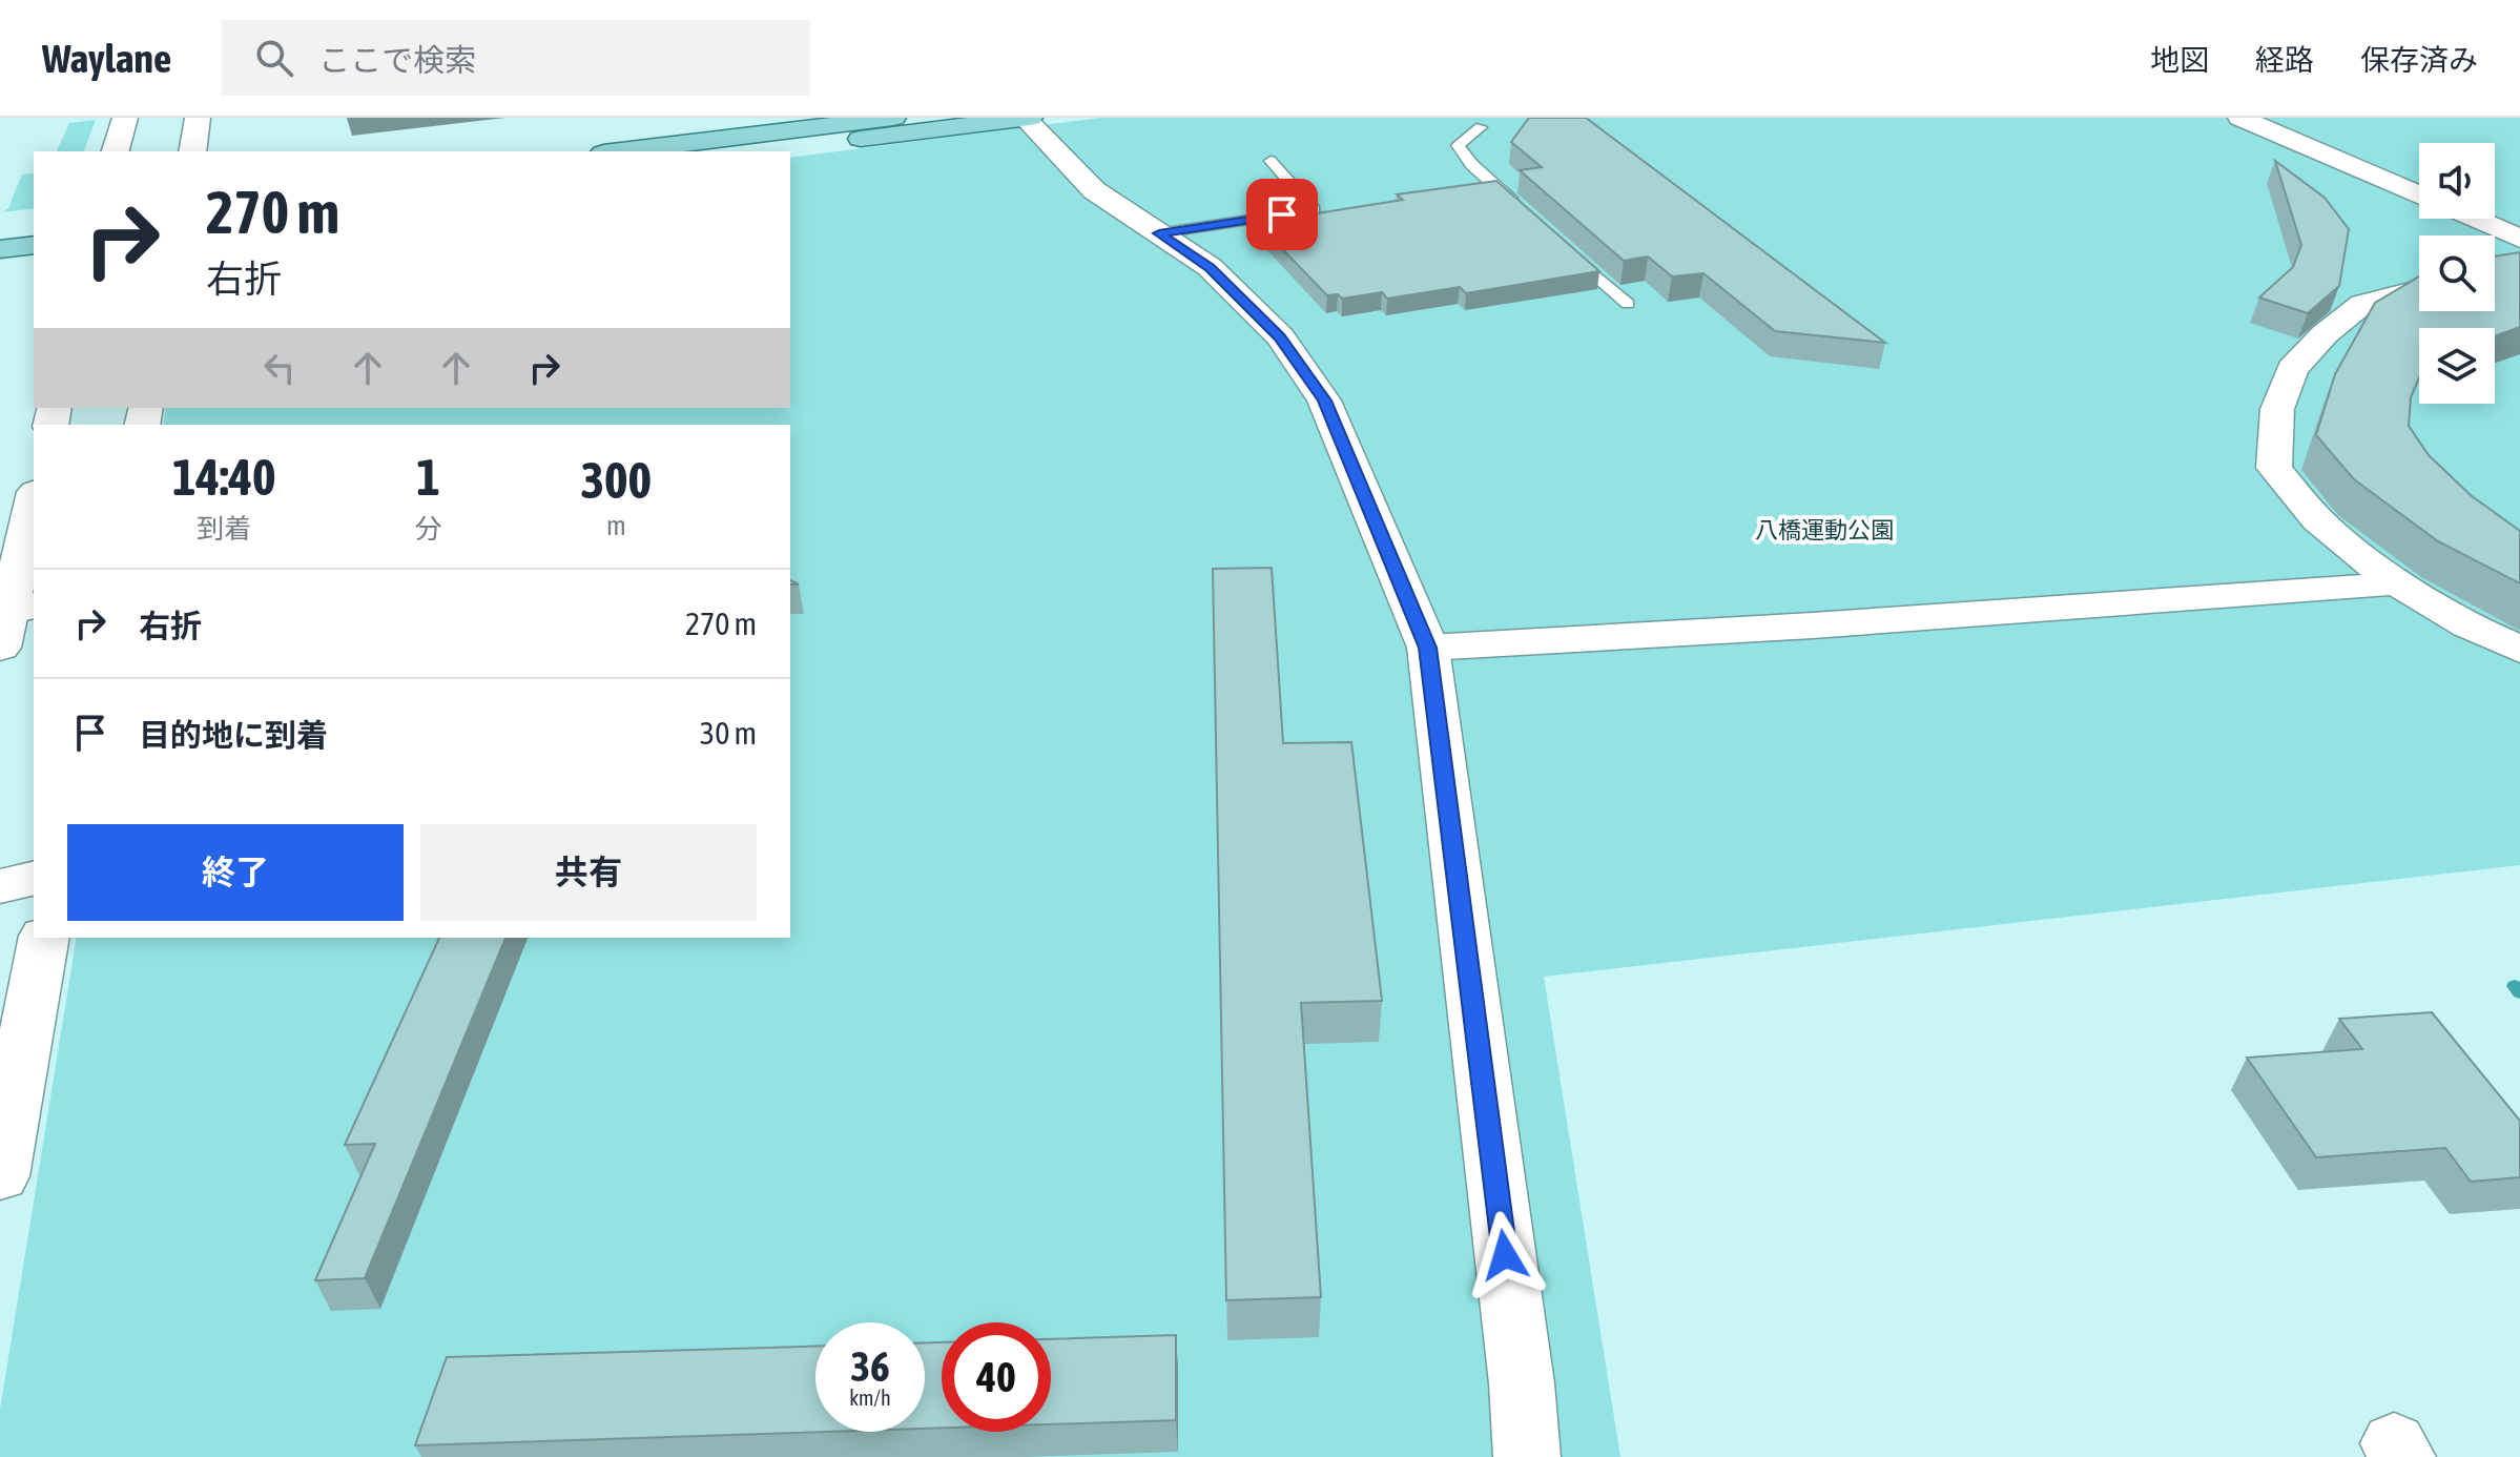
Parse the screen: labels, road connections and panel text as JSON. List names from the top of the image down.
{
  "parks": ["八橋運動公園"],
  "page": {
    "header": "Waylane",
    "search": "ここで検索",
    "nav": ["地図", "経路", "保存済み"],
    "turn": ["270 m", "右折"],
    "eta": [
      "14:40",
      "到着",
      "1",
      "分",
      "300",
      "m"
    ],
    "list": [
      {
        "name": "右折",
        "value": "270 m"
      },
      {
        "name": "目的地に到着",
        "value": "30 m"
      }
    ],
    "buttons": ["終了", "共有"],
    "speed": "36 km/h",
    "limit": "40"
  }
}
